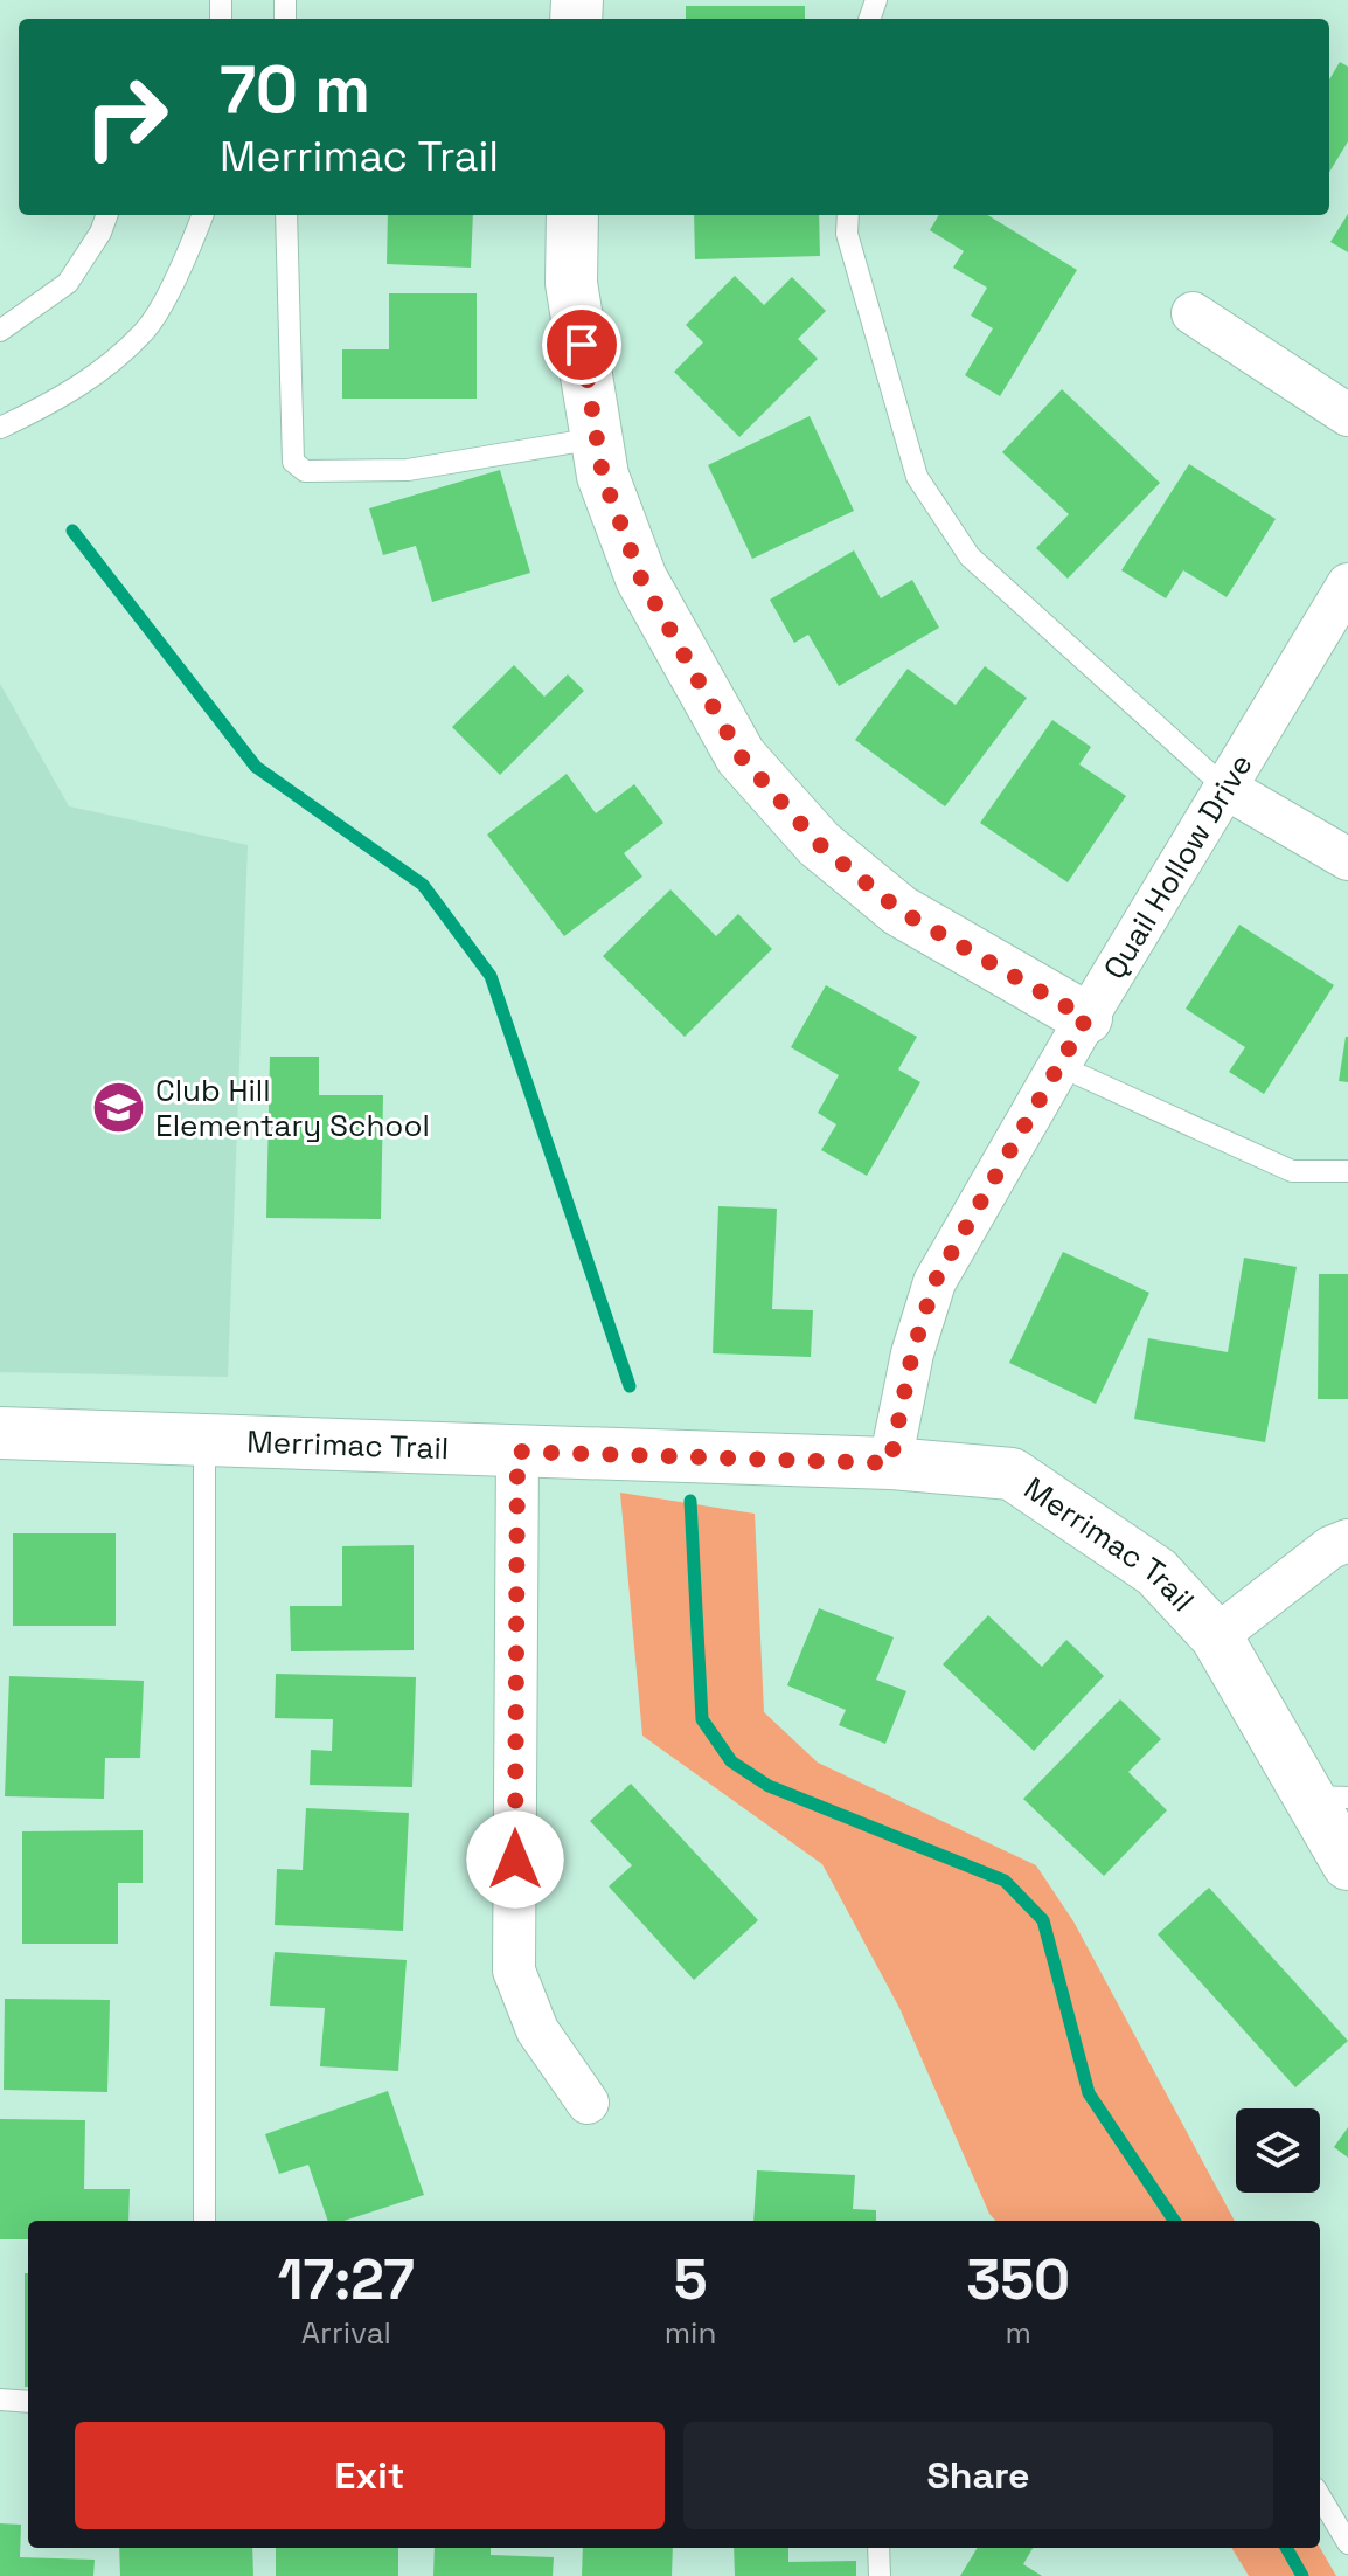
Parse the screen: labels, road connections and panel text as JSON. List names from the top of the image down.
{
  "streets": {
    "street": ["Quail Hollow Drive", "Merrimac Trail"]
  },
  "crossings": [
    ["Quail Hollow Drive", "Merrimac Trail"]
  ],
  "places": {
    "school or university": ["Club Hill Elementary School"]
  },
  "page": {
    "turn": ["70 m", "Merrimac Trail"],
    "eta": [
      "17:27",
      "Arrival",
      "5",
      "min",
      "350",
      "m"
    ],
    "buttons": ["Exit", "Share"]
  }
}
